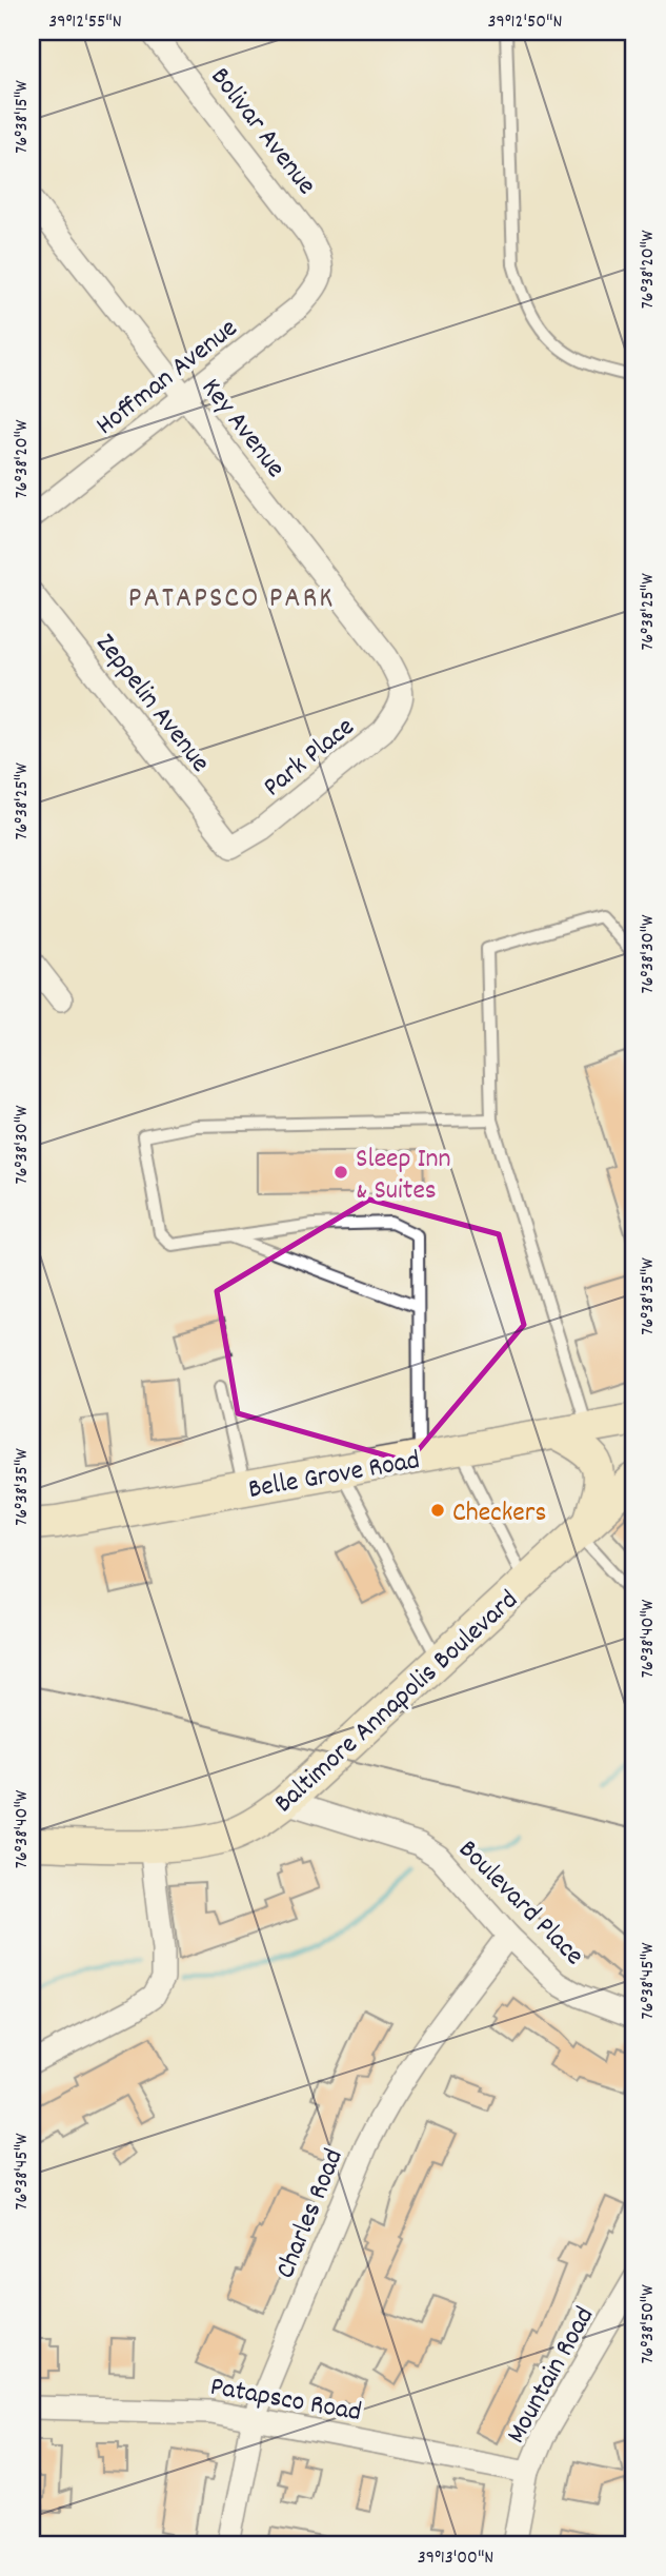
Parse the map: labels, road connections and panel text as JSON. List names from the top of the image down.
{
  "streets": {
    "main road": ["Belle Grove Road", "Baltimore Annapolis Boulevard"],
    "street": [
      "Bolivar Avenue",
      "Hoffman Avenue",
      "Key Avenue",
      "Zeppelin Avenue",
      "Park Place",
      "Boulevard Place",
      "Charles Road",
      "Mountain Road",
      "Patapsco Road"
    ]
  },
  "crossings": [
    ["Bolivar Avenue", "Hoffman Avenue"],
    ["Hoffman Avenue", "Key Avenue"],
    ["Key Avenue", "Park Place"],
    ["Zeppelin Avenue", "Park Place"],
    ["Baltimore Annapolis Boulevard", "Boulevard Place"],
    ["Boulevard Place", "Charles Road"],
    ["Charles Road", "Patapsco Road"],
    ["Mountain Road", "Patapsco Road"]
  ],
  "districts": ["PATAPSCO PARK"],
  "places": ["Sleep Inn & Suites", "Checkers"],
  "coordinates": [
    "39°12'55\"N",
    "39°12'50\"N",
    "76°38'15\"W",
    "76°38'20\"W",
    "76°38'25\"W",
    "76°38'30\"W",
    "76°38'35\"W",
    "76°38'40\"W",
    "76°38'45\"W",
    "76°38'50\"W",
    "39°13'00\"N"
  ]
}
